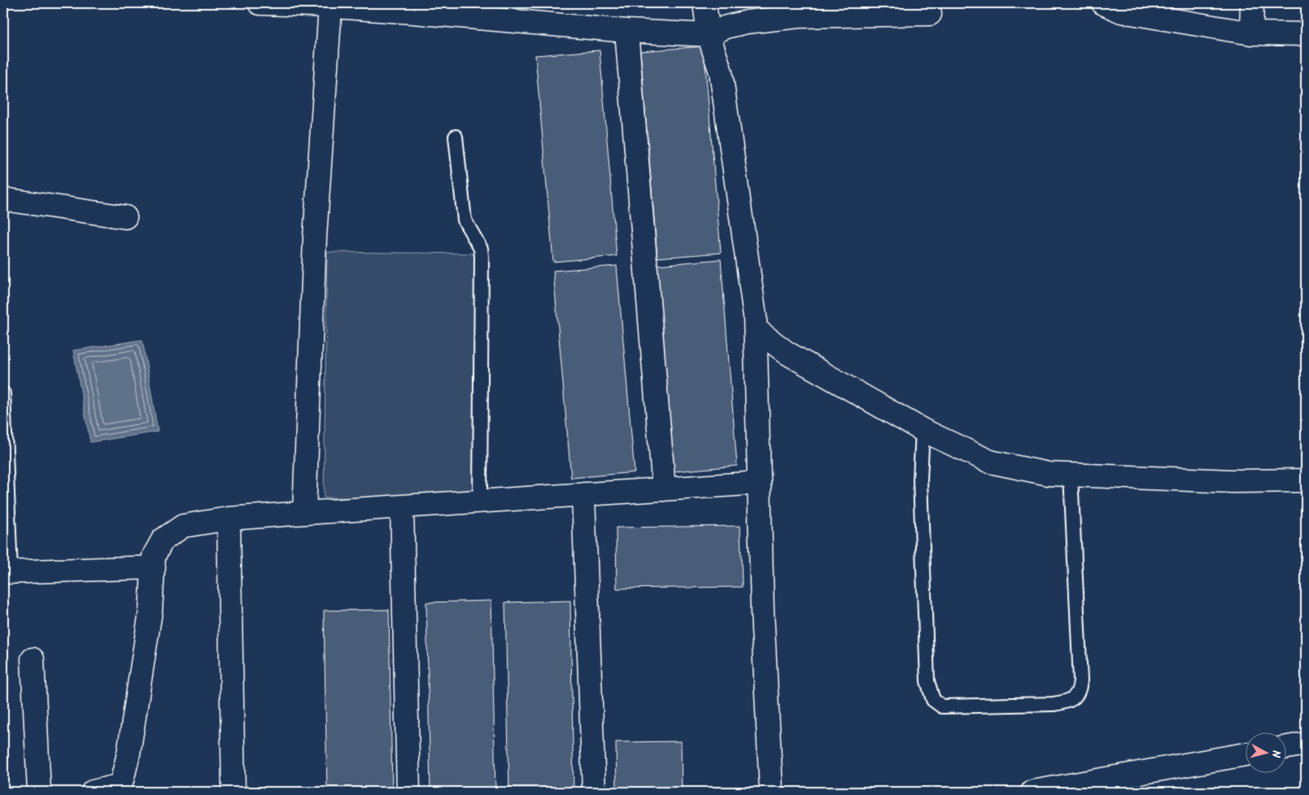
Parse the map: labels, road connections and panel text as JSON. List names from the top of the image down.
{
  "north": "right"
}
